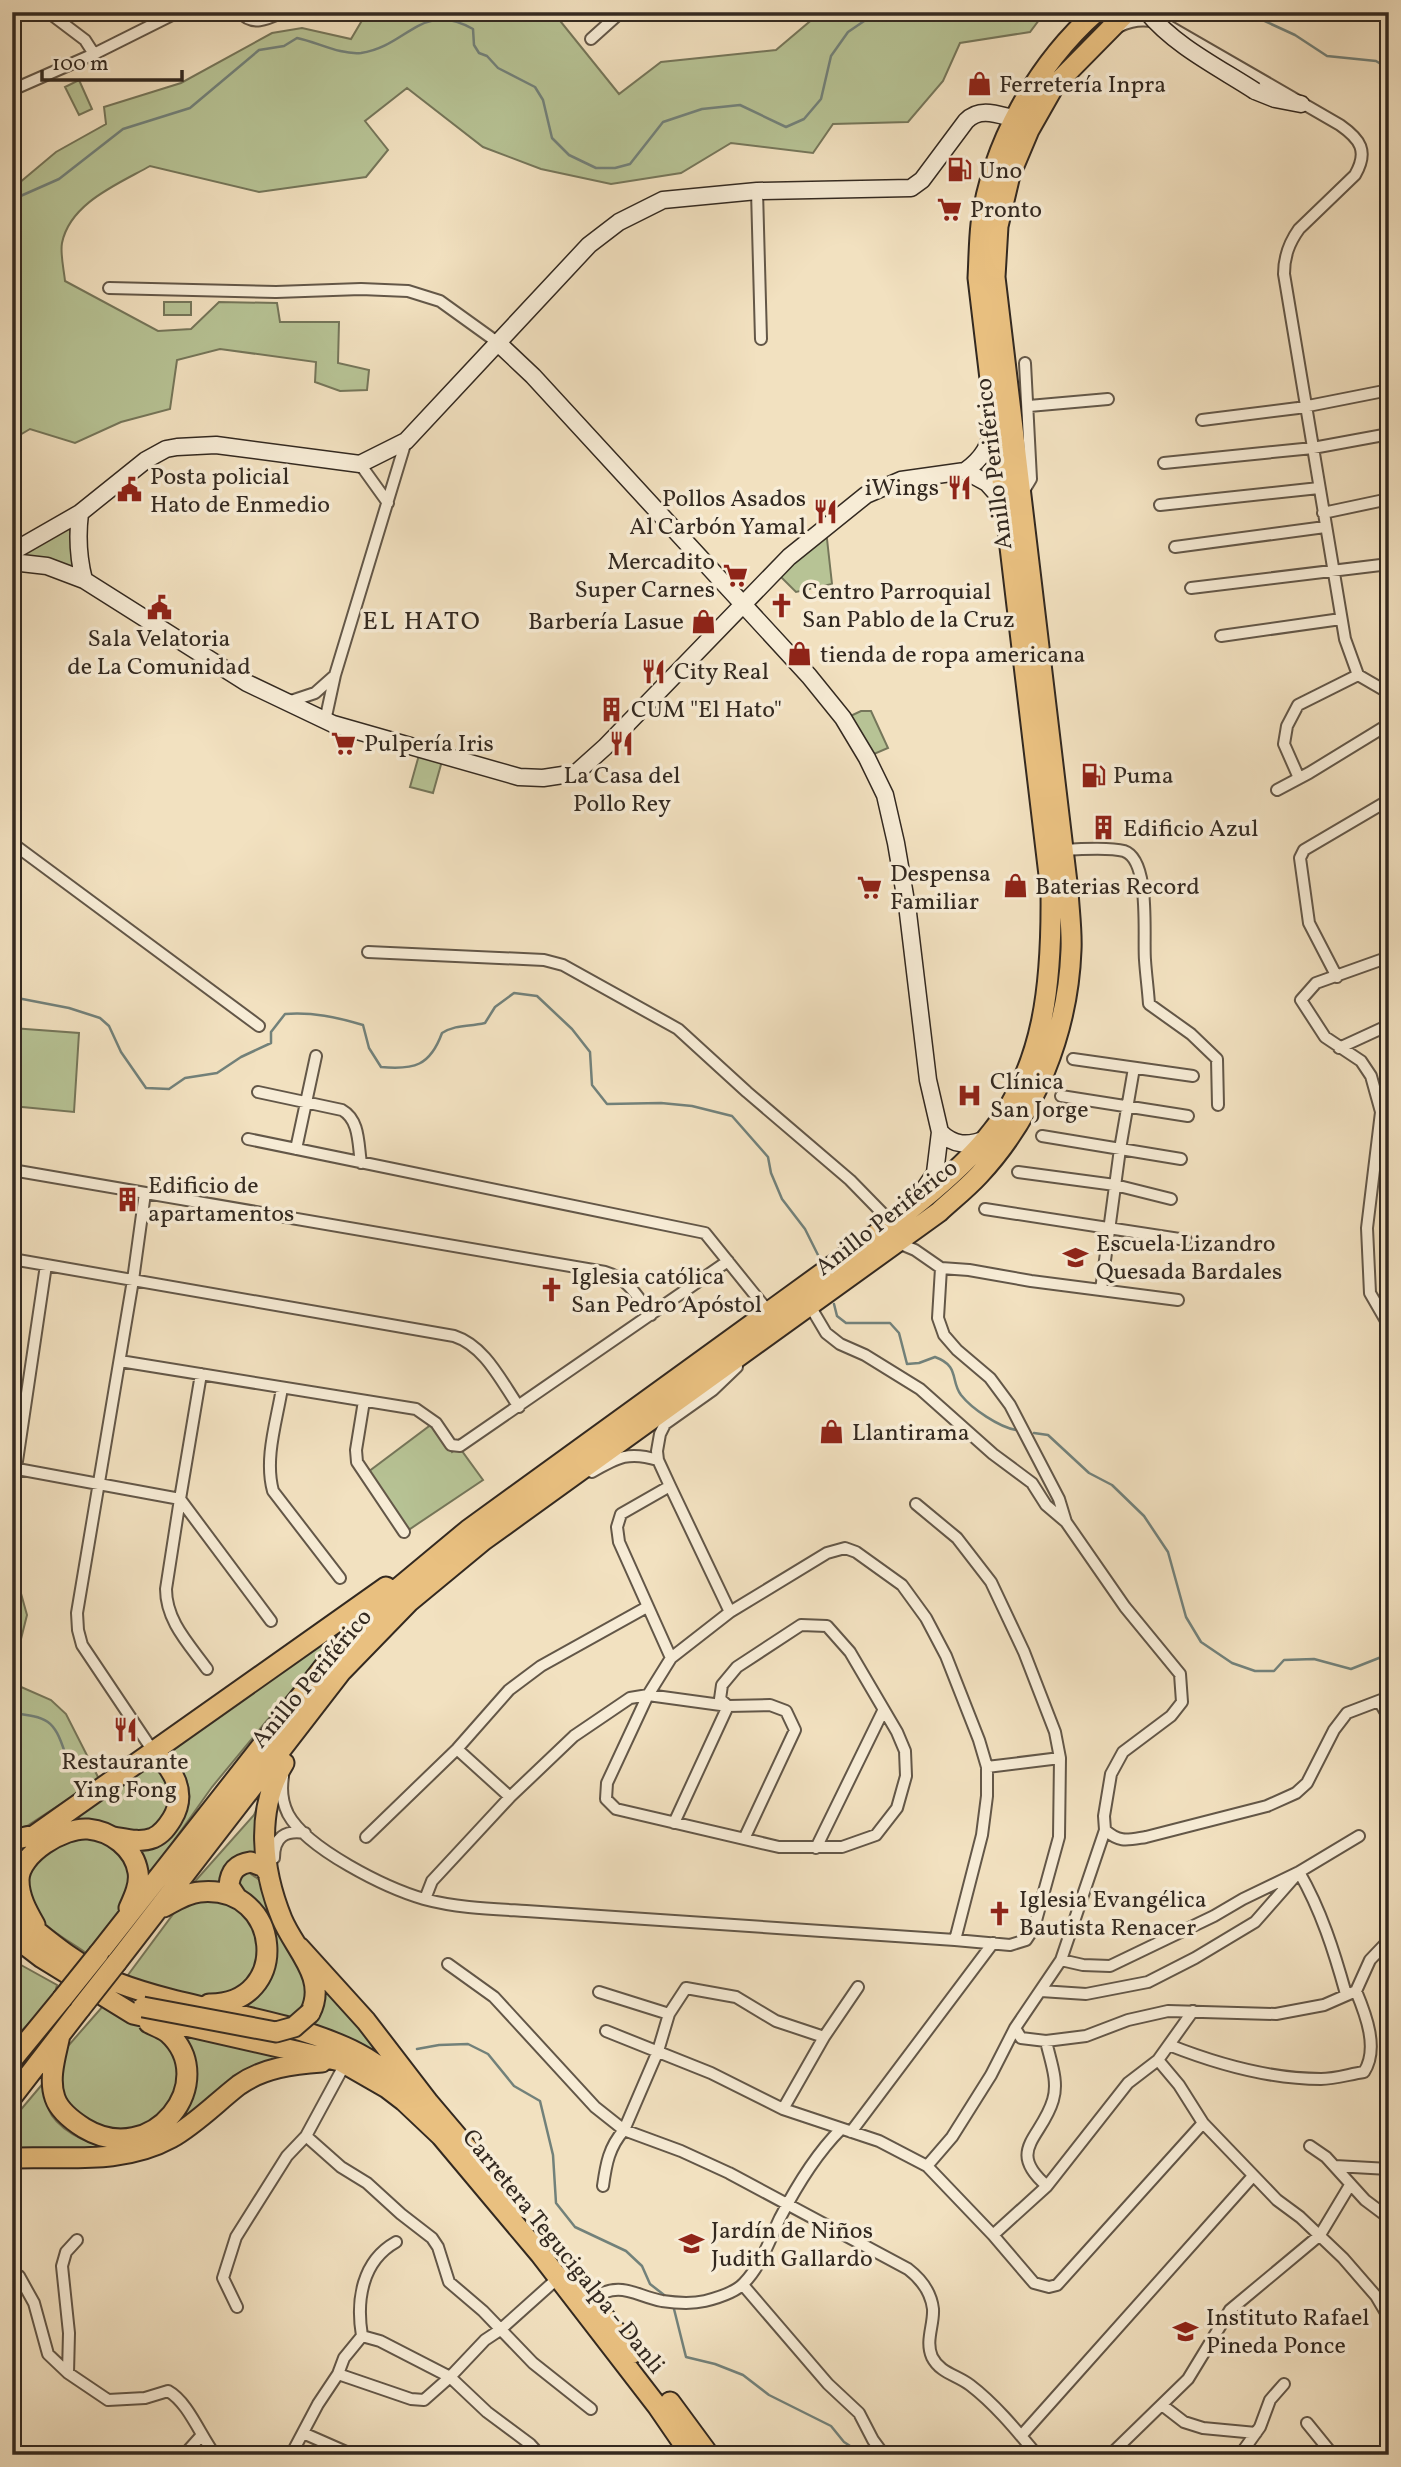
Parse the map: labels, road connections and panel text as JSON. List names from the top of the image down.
{
  "streets": {
    "highway": ["Anillo Periférico", "Carretera Tegucigalpa - Danli"]
  },
  "districts": ["EL HATO"],
  "places": {
    "shop": [
      "Ferretería Inpra",
      "Barbería Lasue",
      "tienda de ropa americana",
      "Baterias Record",
      "Llantirama"
    ],
    "fuel station": ["Uno", "Puma"],
    "supermarket": [
      "Pronto",
      "Mercadito Super Carnes",
      "Pulpería Iris",
      "Despensa Familiar"
    ],
    "restaurant": [
      "iWings",
      "Pollos Asados Al Carbón Yamal",
      "City Real",
      "La Casa del Pollo Rey",
      "Restaurante Ying Fong"
    ],
    "public building": ["Posta policial Hato de Enmedio", "Sala Velatoria de La Comunidad"],
    "church": ["Centro Parroquial San Pablo de la Cruz", "Iglesia católica San Pedro Apóstol", "Iglesia Evangélica Bautista Renacer"],
    "building": ["CUM \"El Hato\"", "Edificio Azul", "Edificio de apartamentos"],
    "hospital": ["Clínica San Jorge"],
    "school or university": ["Escuela Lizandro Quesada Bardales", "Jardín de Niños Judith Gallardo", "Instituto Rafael Pineda Ponce"]
  },
  "scale_bar": "100 m"
}
